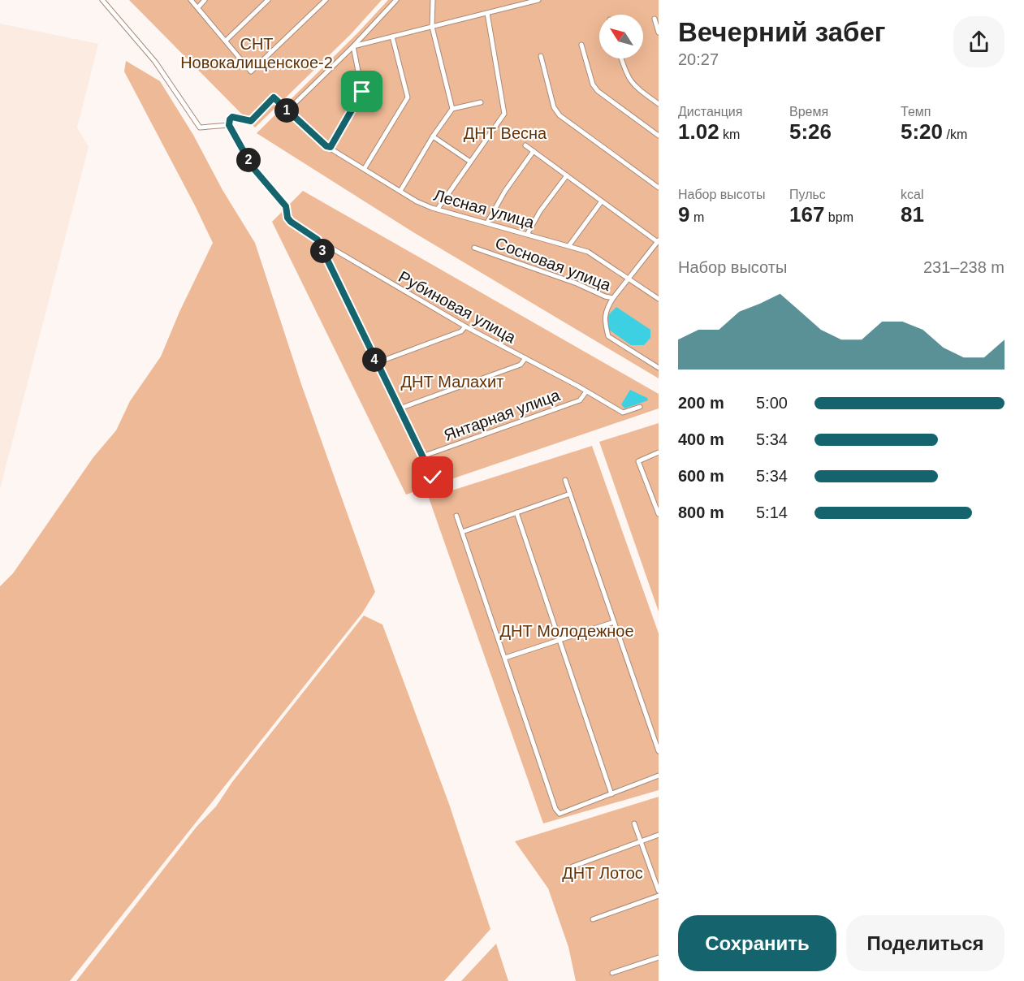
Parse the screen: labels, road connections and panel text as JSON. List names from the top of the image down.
{
  "streets": {
    "street": [
      "Лесная улица",
      "Сосновая улица",
      "Рубиновая улица",
      "Янтарная улица"
    ]
  },
  "crossings": [
    ["Лесная улица", "Рубиновая улица"],
    ["Рубиновая улица", "Янтарная улица"]
  ],
  "parks": [
    "СНТ Новокалищенское-2",
    "ДНТ Весна",
    "ДНТ Малахит",
    "ДНТ Молодежное",
    "ДНТ Лотос"
  ],
  "north": "top left",
  "page": {
    "heading": ["Вечерний забег", "20:27"],
    "stats": [
      ["Дистанция", "1.02 km"],
      ["Время", "5:26"],
      ["Темп", "5:20 /km"],
      ["Набор высоты", "9 m"],
      ["Пульс", "167 bpm"],
      ["kcal", "81"]
    ],
    "pins": [
      "1",
      "2",
      "3",
      "4"
    ],
    "chart": ["Набор высоты", "231–238 m"],
    "list": [
      {
        "name": "200 m",
        "note": "5:00"
      },
      {
        "name": "400 m",
        "note": "5:34"
      },
      {
        "name": "600 m",
        "note": "5:34"
      },
      {
        "name": "800 m",
        "note": "5:14"
      }
    ],
    "buttons": ["Сохранить", "Поделиться"]
  }
}
